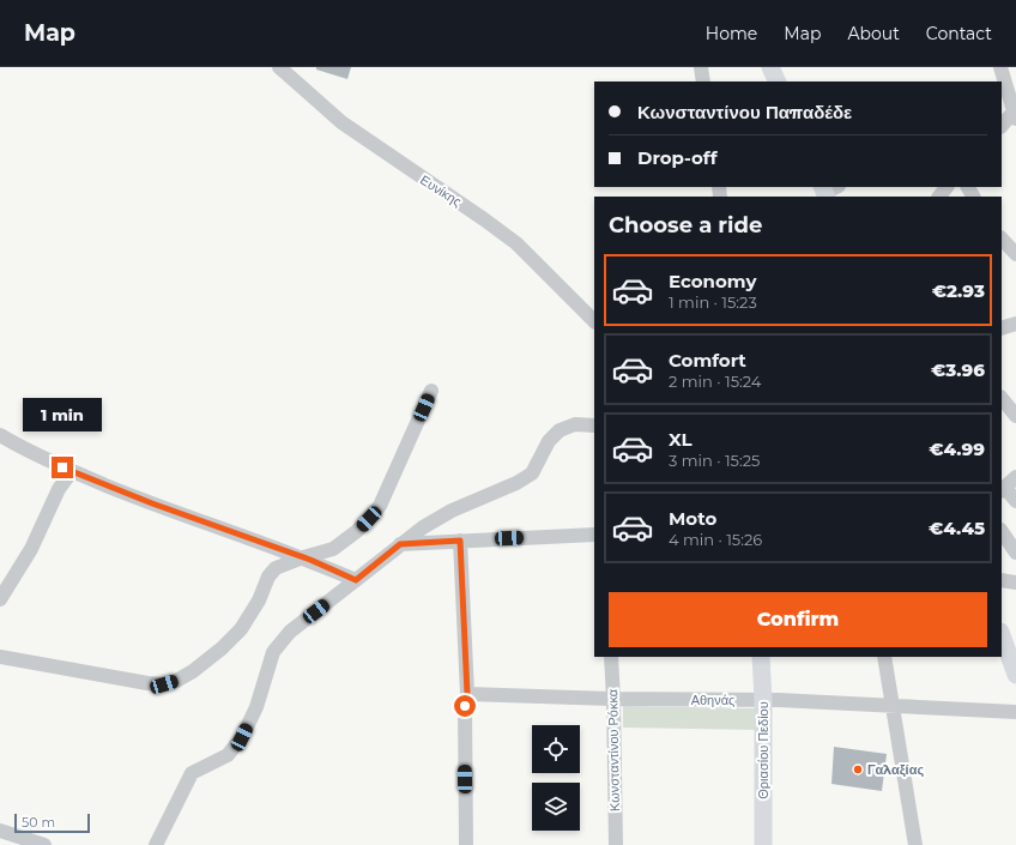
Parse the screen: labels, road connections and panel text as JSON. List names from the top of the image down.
{
  "streets": {
    "main road": ["Θριασίου Πεδίου"],
    "street": ["Ευνίκης", "Αθηνάς", "Κωνσταντίνου Ρόκκα"]
  },
  "crossings": [
    ["Αθηνάς", "Κωνσταντίνου Ρόκκα"],
    ["Αθηνάς", "Θριασίου Πεδίου"]
  ],
  "places": ["Γαλαξίας"],
  "scale_bar": "50 m",
  "page": {
    "header": "Map",
    "nav": [
      "Home",
      "Map",
      "About",
      "Contact"
    ],
    "banner": ["Κωνσταντίνου Παπαδέδε", "Drop-off"],
    "heading": "Choose a ride",
    "list": [
      {
        "name": "Economy",
        "note": "1 min · 15:23",
        "value": "€2.93"
      },
      {
        "name": "Comfort",
        "note": "2 min · 15:24",
        "value": "€3.96"
      },
      {
        "name": "XL",
        "note": "3 min · 15:25",
        "value": "€4.99"
      },
      {
        "name": "Moto",
        "note": "4 min · 15:26",
        "value": "€4.45"
      }
    ],
    "bubble": "1 min",
    "buttons": "Confirm",
    "scale": "50 m"
  }
}
